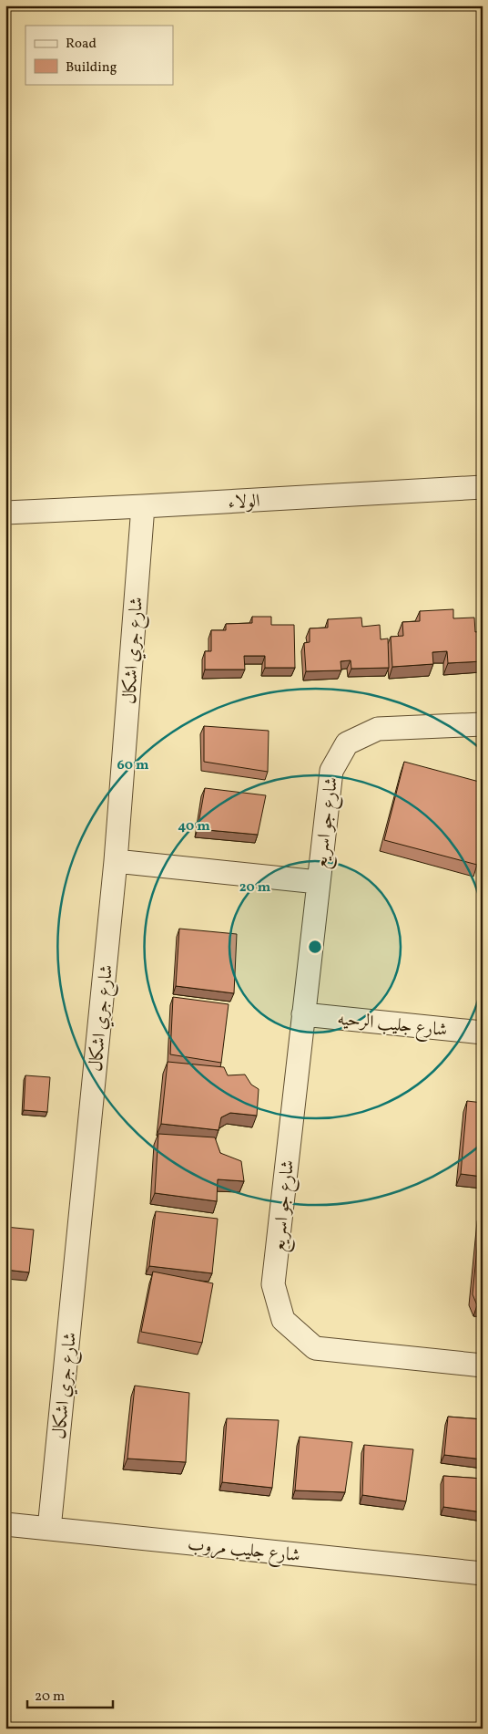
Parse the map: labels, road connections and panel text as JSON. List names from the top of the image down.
{
  "streets": {
    "street": [
      "الولاء",
      "شارع جري اشكال",
      "شارع جو اسريع",
      "شارع جليب الرحيه",
      "شارع جليب مروب"
    ]
  },
  "crossings": [
    ["الولاء", "شارع جري اشكال"],
    ["شارع جري اشكال", "شارع جو اسريع"],
    ["شارع جري اشكال", "شارع جليب مروب"],
    ["شارع جو اسريع", "شارع جليب الرحيه"]
  ],
  "legend": ["Road", "Building"],
  "scale_bar": "20 m",
  "rings": ["60 m", "40 m", "20 m"]
}
